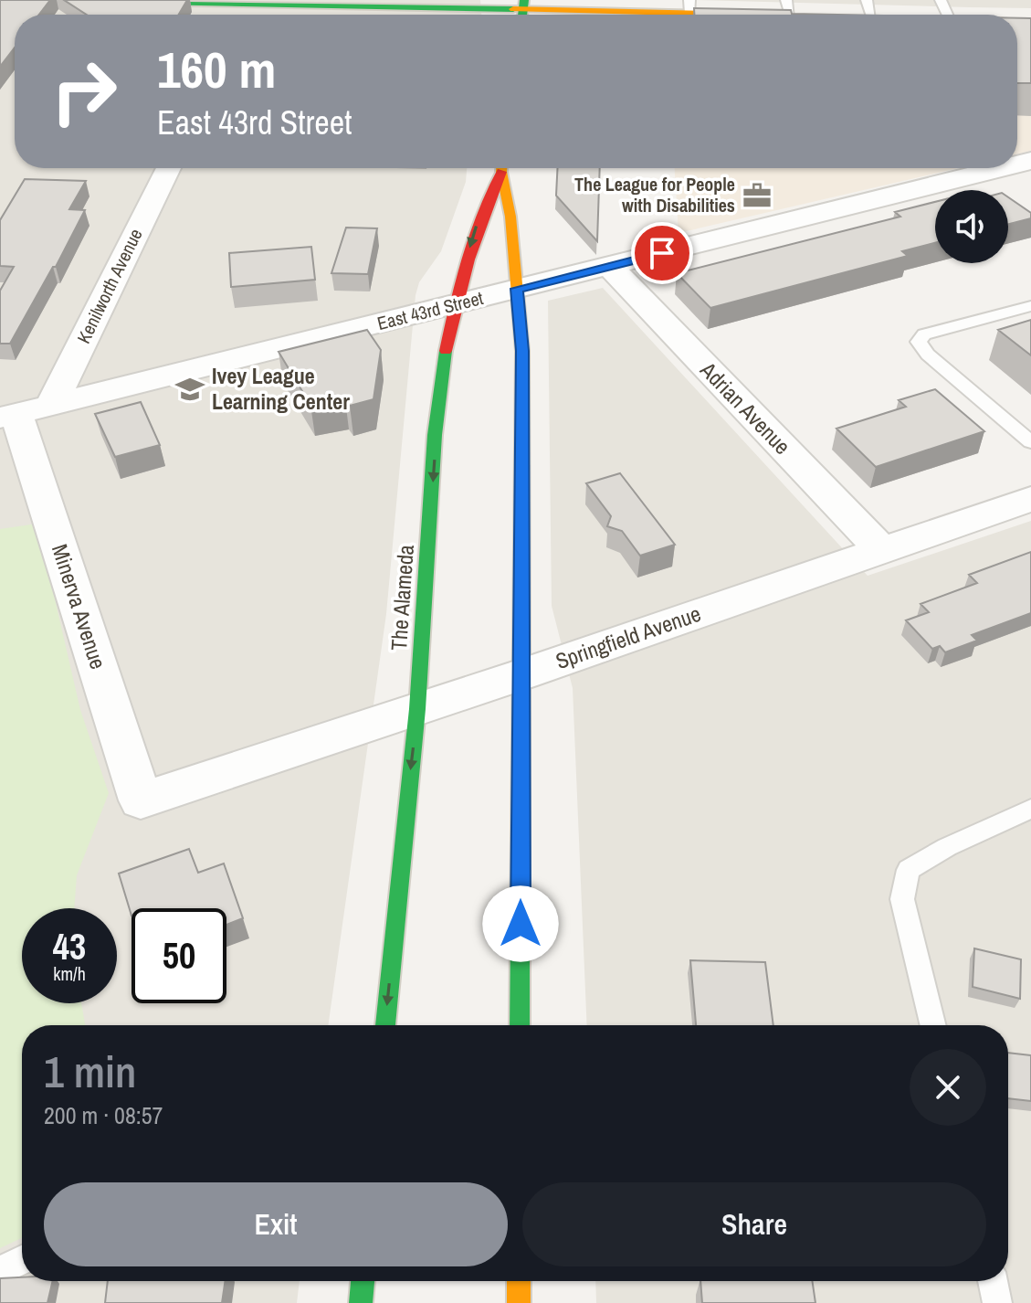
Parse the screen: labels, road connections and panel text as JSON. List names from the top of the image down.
{
  "streets": {
    "main road": ["The Alameda"],
    "street": [
      "Kenilworth Avenue",
      "East 43rd Street",
      "Adrian Avenue",
      "Minerva Avenue",
      "Springfield Avenue"
    ]
  },
  "crossings": [
    ["Kenilworth Avenue", "East 43rd Street"],
    ["Kenilworth Avenue", "Minerva Avenue"],
    ["East 43rd Street", "Adrian Avenue"],
    ["East 43rd Street", "The Alameda"],
    ["East 43rd Street", "Minerva Avenue"],
    ["Adrian Avenue", "Springfield Avenue"],
    ["The Alameda", "Springfield Avenue"],
    ["Minerva Avenue", "Springfield Avenue"]
  ],
  "places": {
    "office": ["The League for People with Disabilities"],
    "school or university": ["Ivey League Learning Center"]
  },
  "page": {
    "turn": ["160 m", "East 43rd Street"],
    "speed": "43 km/h",
    "limit": "50",
    "heading": ["1 min", "200 m · 08:57"],
    "buttons": ["Exit", "Share"]
  }
}
